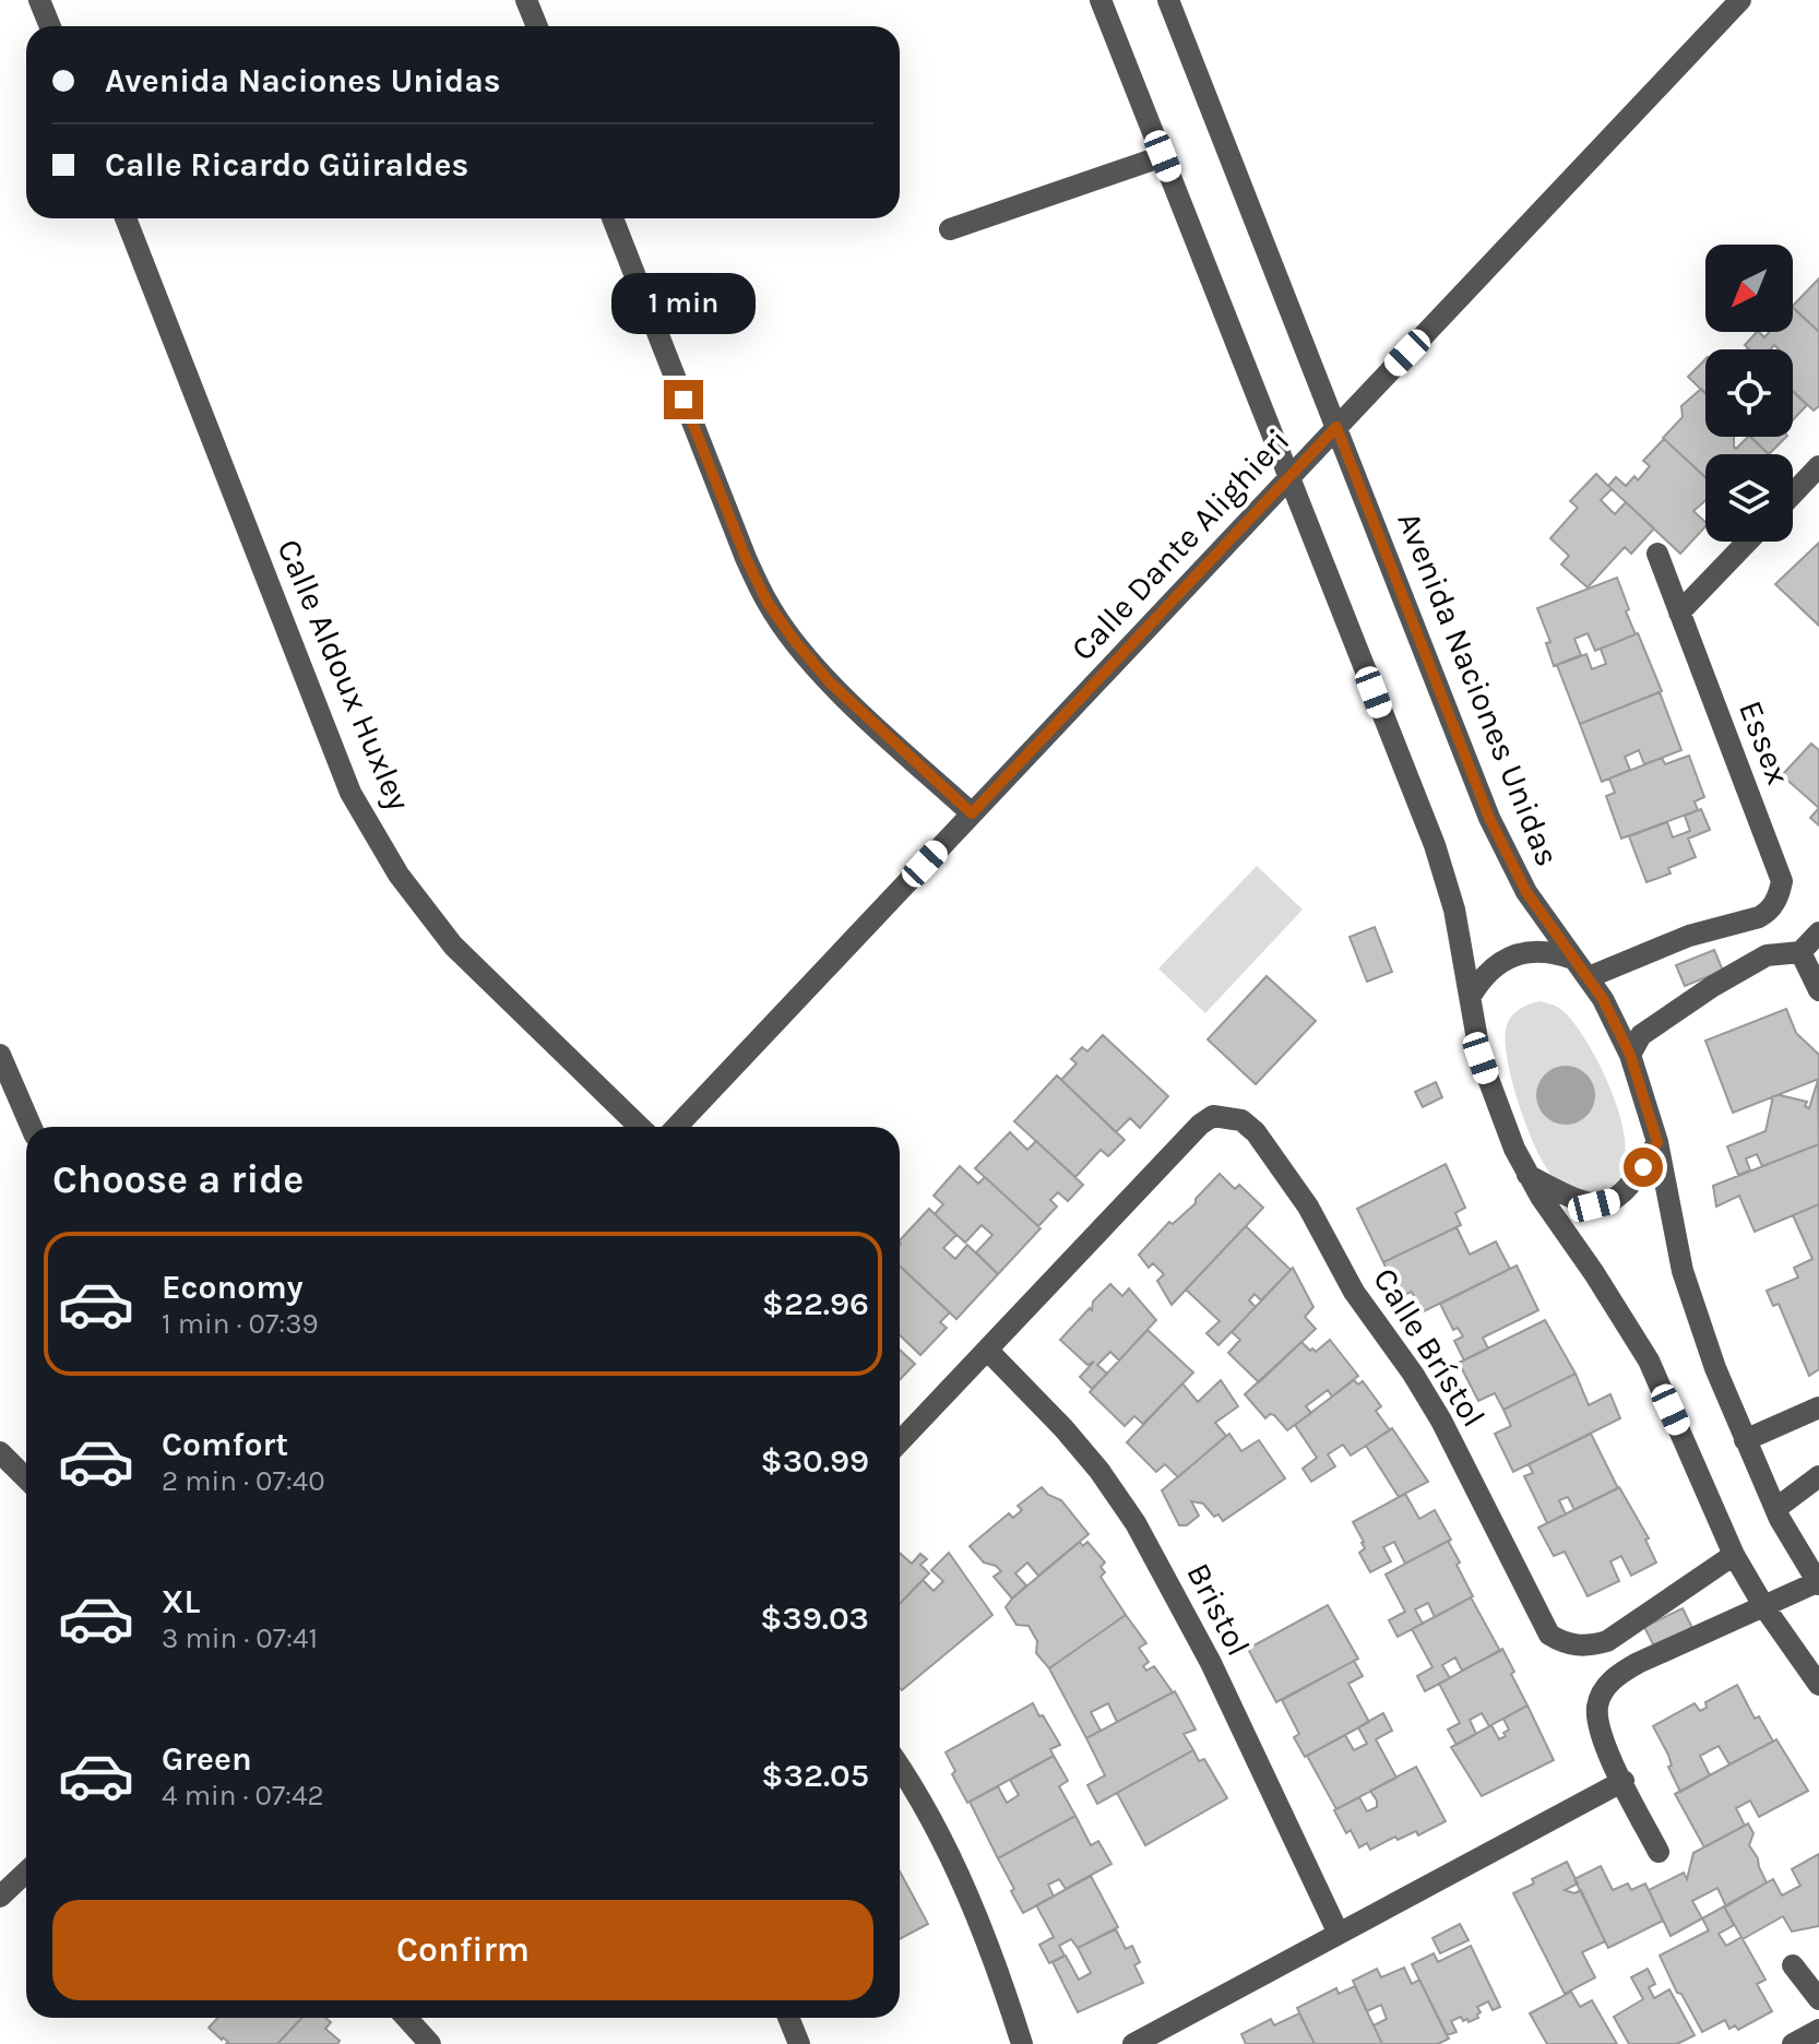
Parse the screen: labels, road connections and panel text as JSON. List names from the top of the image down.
{
  "streets": {
    "street": [
      "Calle Dante Alighieri",
      "Calle Aldoux Huxley",
      "Avenida Naciones Unidas",
      "Essex",
      "Calle Brístol",
      "Bristol"
    ]
  },
  "crossings": [
    ["Calle Dante Alighieri", "Avenida Naciones Unidas"],
    ["Avenida Naciones Unidas", "Essex"],
    ["Calle Brístol", "Bristol"]
  ],
  "north": "bottom left",
  "page": {
    "banner": ["Avenida Naciones Unidas", "Calle Ricardo Güiraldes"],
    "bubble": "1 min",
    "heading": "Choose a ride",
    "list": [
      {
        "name": "Economy",
        "note": "1 min · 07:39",
        "value": "$22.96"
      },
      {
        "name": "Comfort",
        "note": "2 min · 07:40",
        "value": "$30.99"
      },
      {
        "name": "XL",
        "note": "3 min · 07:41",
        "value": "$39.03"
      },
      {
        "name": "Green",
        "note": "4 min · 07:42",
        "value": "$32.05"
      }
    ],
    "buttons": "Confirm"
  }
}
